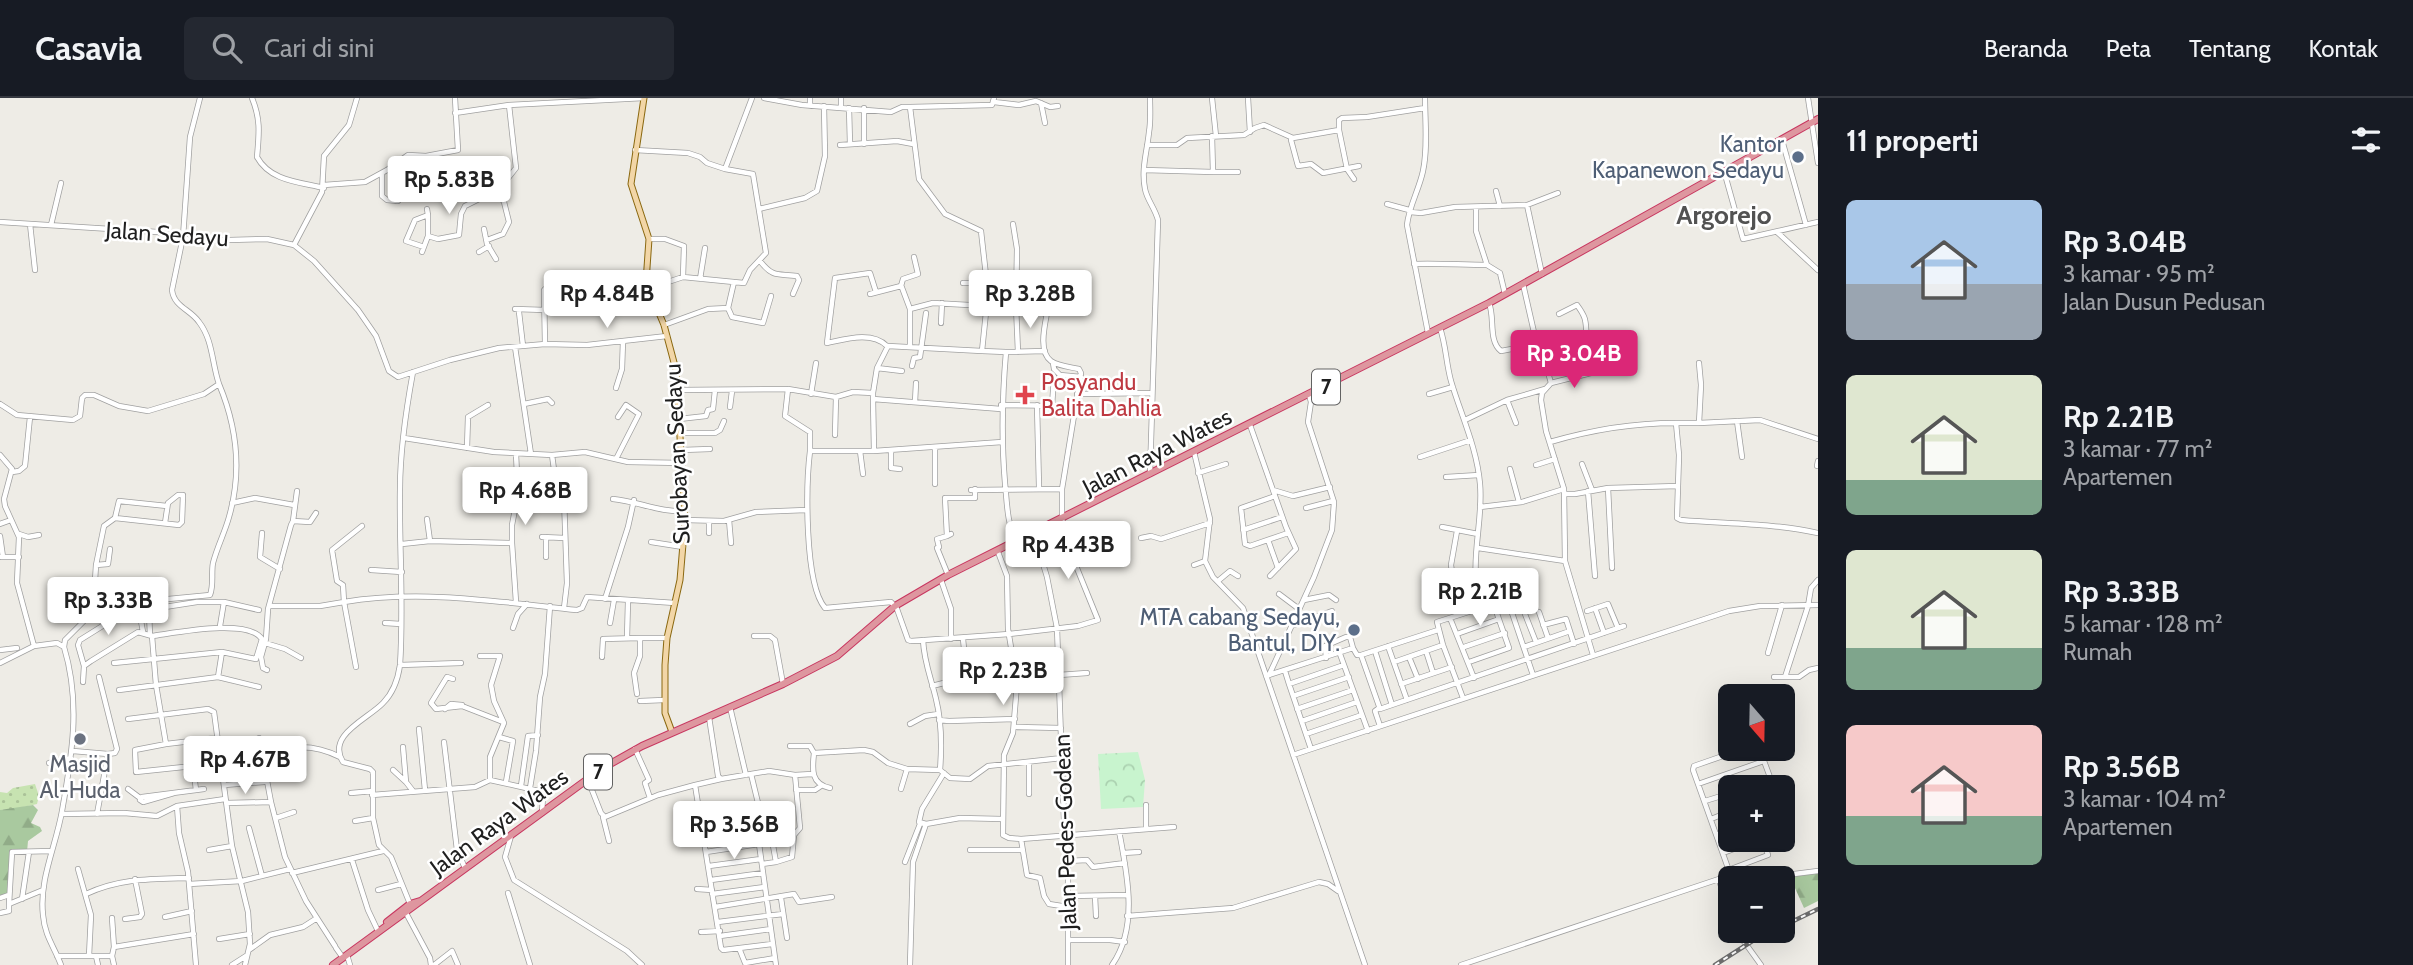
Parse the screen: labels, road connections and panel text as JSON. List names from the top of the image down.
{
  "streets": {
    "highway": ["7", "Jalan Raya Wates"],
    "main road": ["Surobayan Sedayu"],
    "street": ["Jalan Sedayu", "Jalan Pedes-Godean"]
  },
  "crossings": [
    ["Jalan Raya Wates", "Surobayan Sedayu"],
    ["Jalan Raya Wates", "Jalan Pedes-Godean"]
  ],
  "districts": ["Argorejo"],
  "places": {
    "other": ["Kantor Kapanewon Sedayu", "MTA cabang Sedayu, Bantul, DIY.", "Masjid Al-Huda"],
    "health": ["Posyandu Balita Dahlia"]
  },
  "north": "bottom",
  "page": {
    "header": "Casavia",
    "search": "Cari di sini",
    "nav": [
      "Beranda",
      "Peta",
      "Tentang",
      "Kontak"
    ],
    "heading": "11 properti",
    "price": [
      "Rp 5.83B",
      "Rp 4.84B",
      "Rp 3.28B",
      "Rp 3.04B",
      "Rp 4.68B",
      "Rp 4.43B",
      "Rp 2.21B",
      "Rp 3.33B",
      "Rp 2.23B",
      "Rp 4.67B",
      "Rp 3.56B"
    ],
    "list": [
      {
        "name": "Rp 3.04B",
        "note": "3 kamar · 95 m² · Jalan Dusun Pedusan"
      },
      {
        "name": "Rp 2.21B",
        "note": "3 kamar · 77 m² · Apartemen"
      },
      {
        "name": "Rp 3.33B",
        "note": "5 kamar · 128 m² · Rumah"
      },
      {
        "name": "Rp 3.56B",
        "note": "3 kamar · 104 m² · Apartemen"
      }
    ],
    "map_buttons": ["+", "−"]
  }
}
